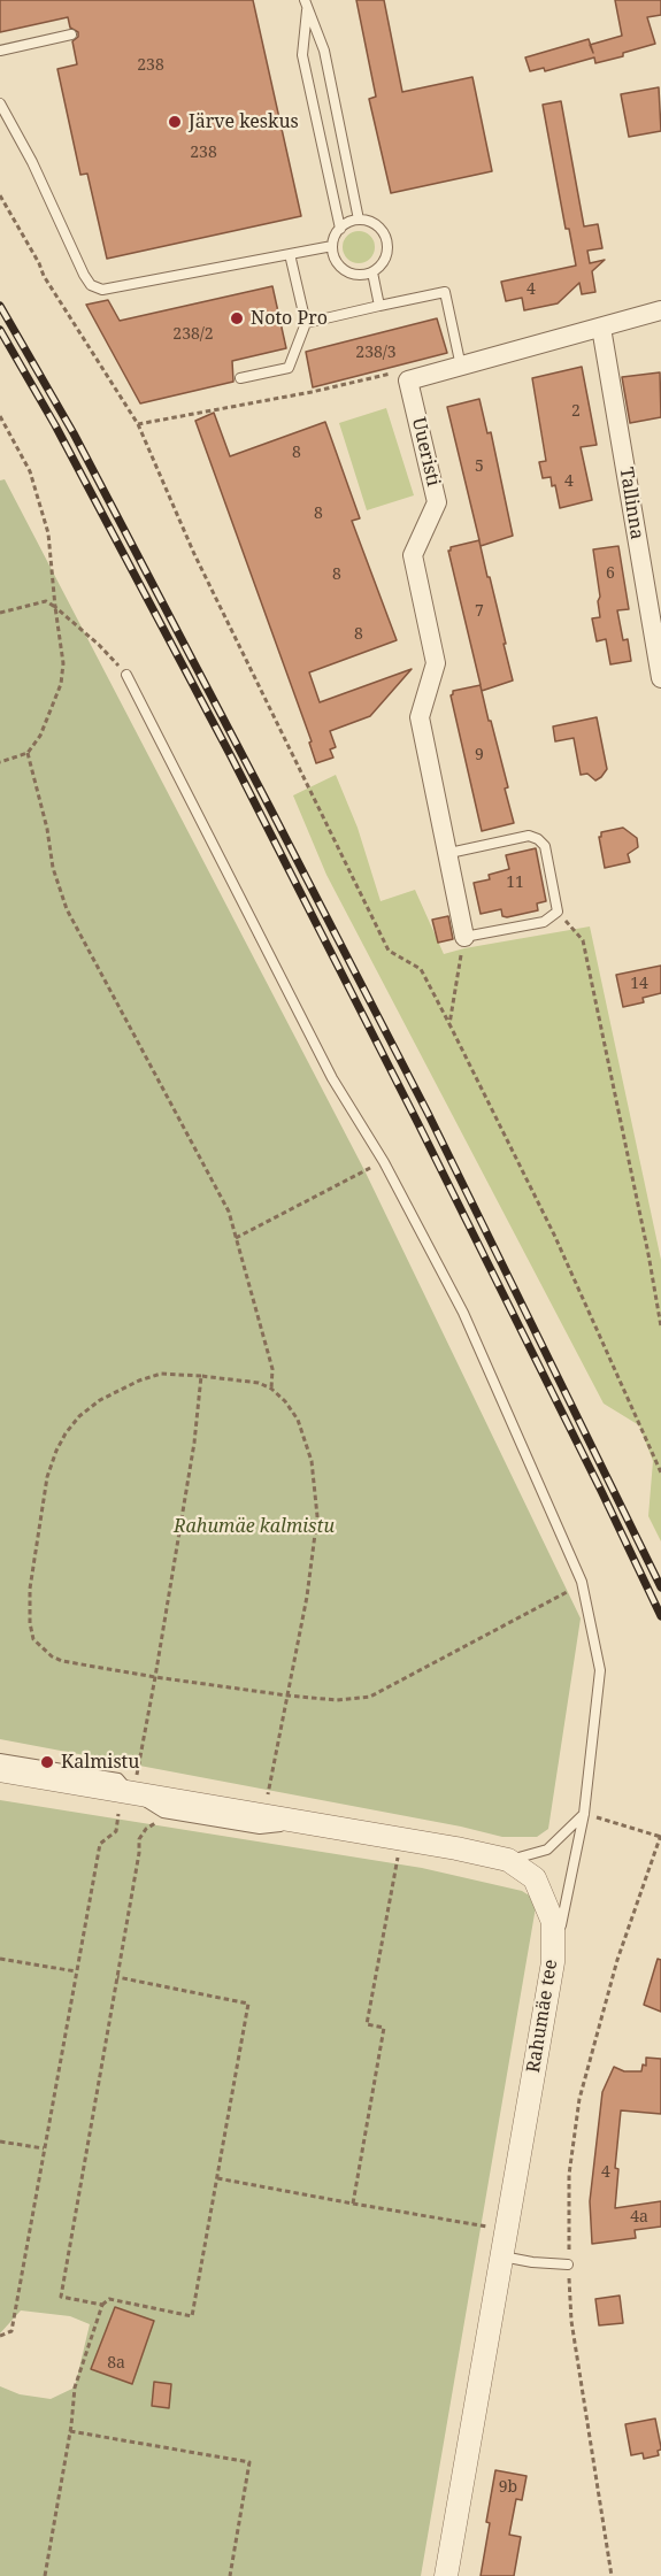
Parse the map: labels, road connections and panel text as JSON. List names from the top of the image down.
{
  "streets": {
    "street": ["Uueristi", "Tallinna", "Rahumäe tee"]
  },
  "parks": ["Rahumäe kalmistu"],
  "places": ["Järve keskus", "Noto Pro", "Kalmistu"],
  "house_numbers": [
    "238",
    "238",
    "4",
    "238/2",
    "238/3",
    "2",
    "8",
    "5",
    "4",
    "8",
    "6",
    "8",
    "7",
    "8",
    "9",
    "11",
    "14",
    "4",
    "4a",
    "8a",
    "9b"
  ]
}
